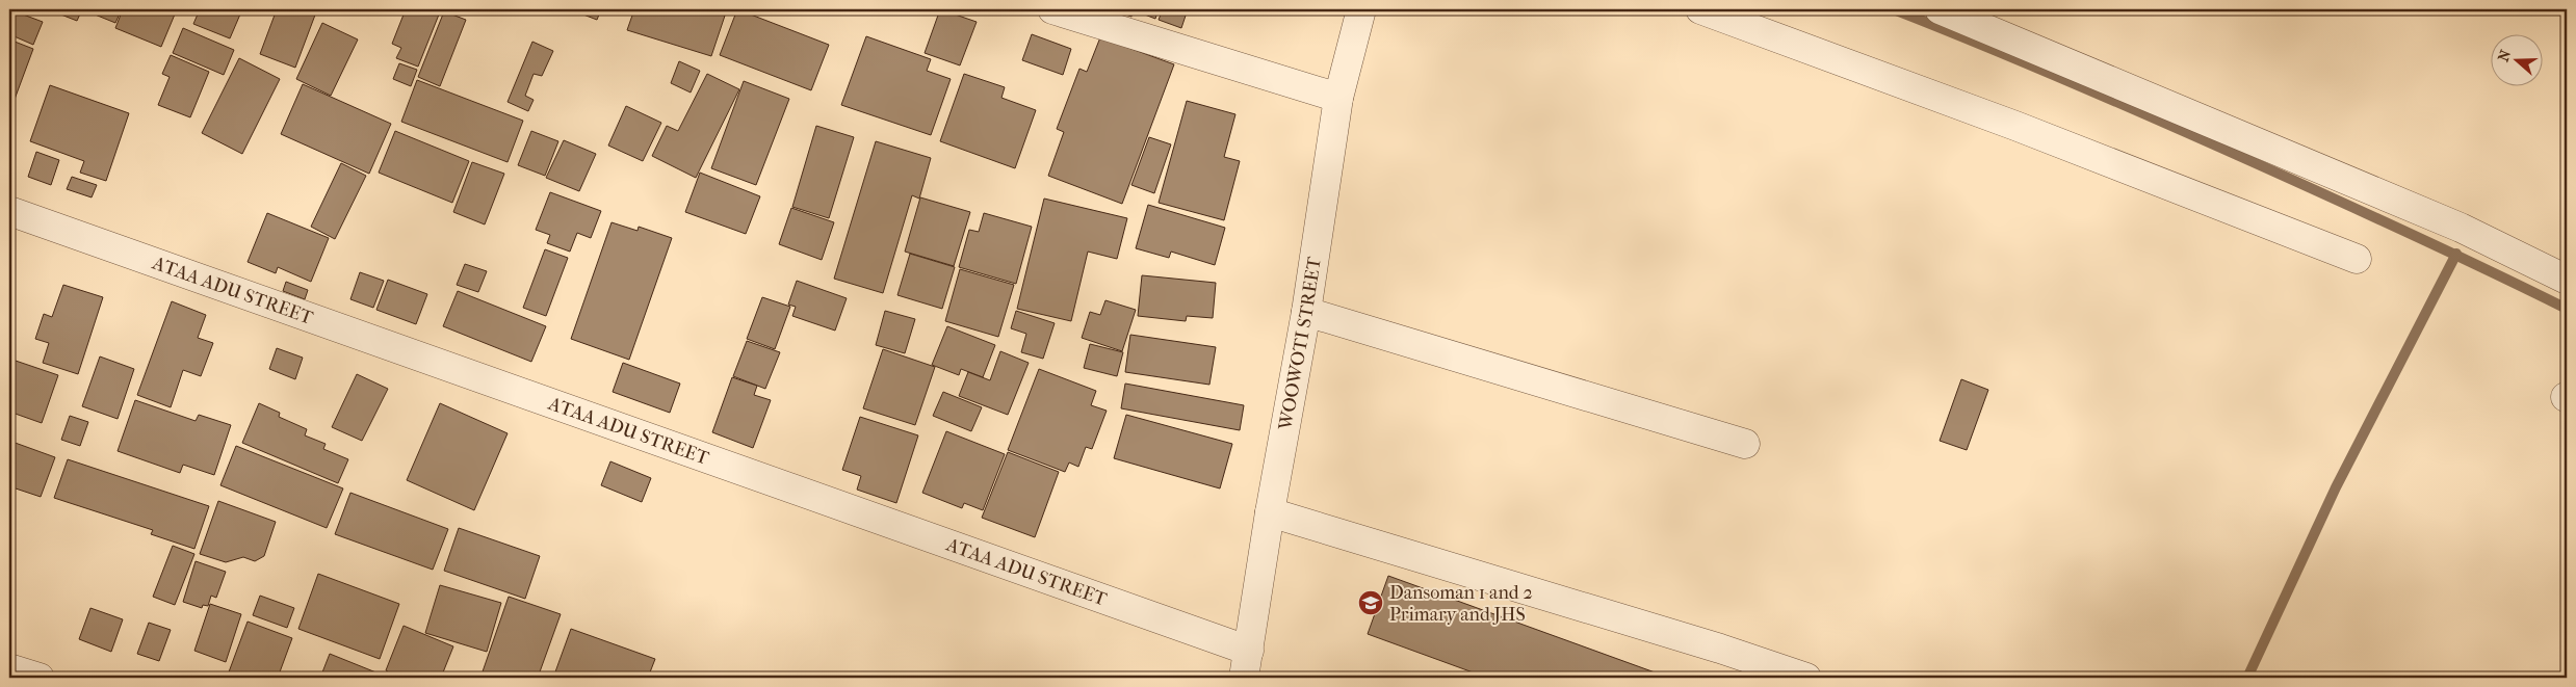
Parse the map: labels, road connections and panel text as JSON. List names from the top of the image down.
{
  "streets": {
    "street": ["ATAA ADU STREET", "WOOWOTI STREET"]
  },
  "crossings": [
    ["ATAA ADU STREET", "WOOWOTI STREET"]
  ],
  "places": {
    "school or university": ["Dansoman 1 and 2 Primary and JHS"]
  },
  "north": "left"
}
